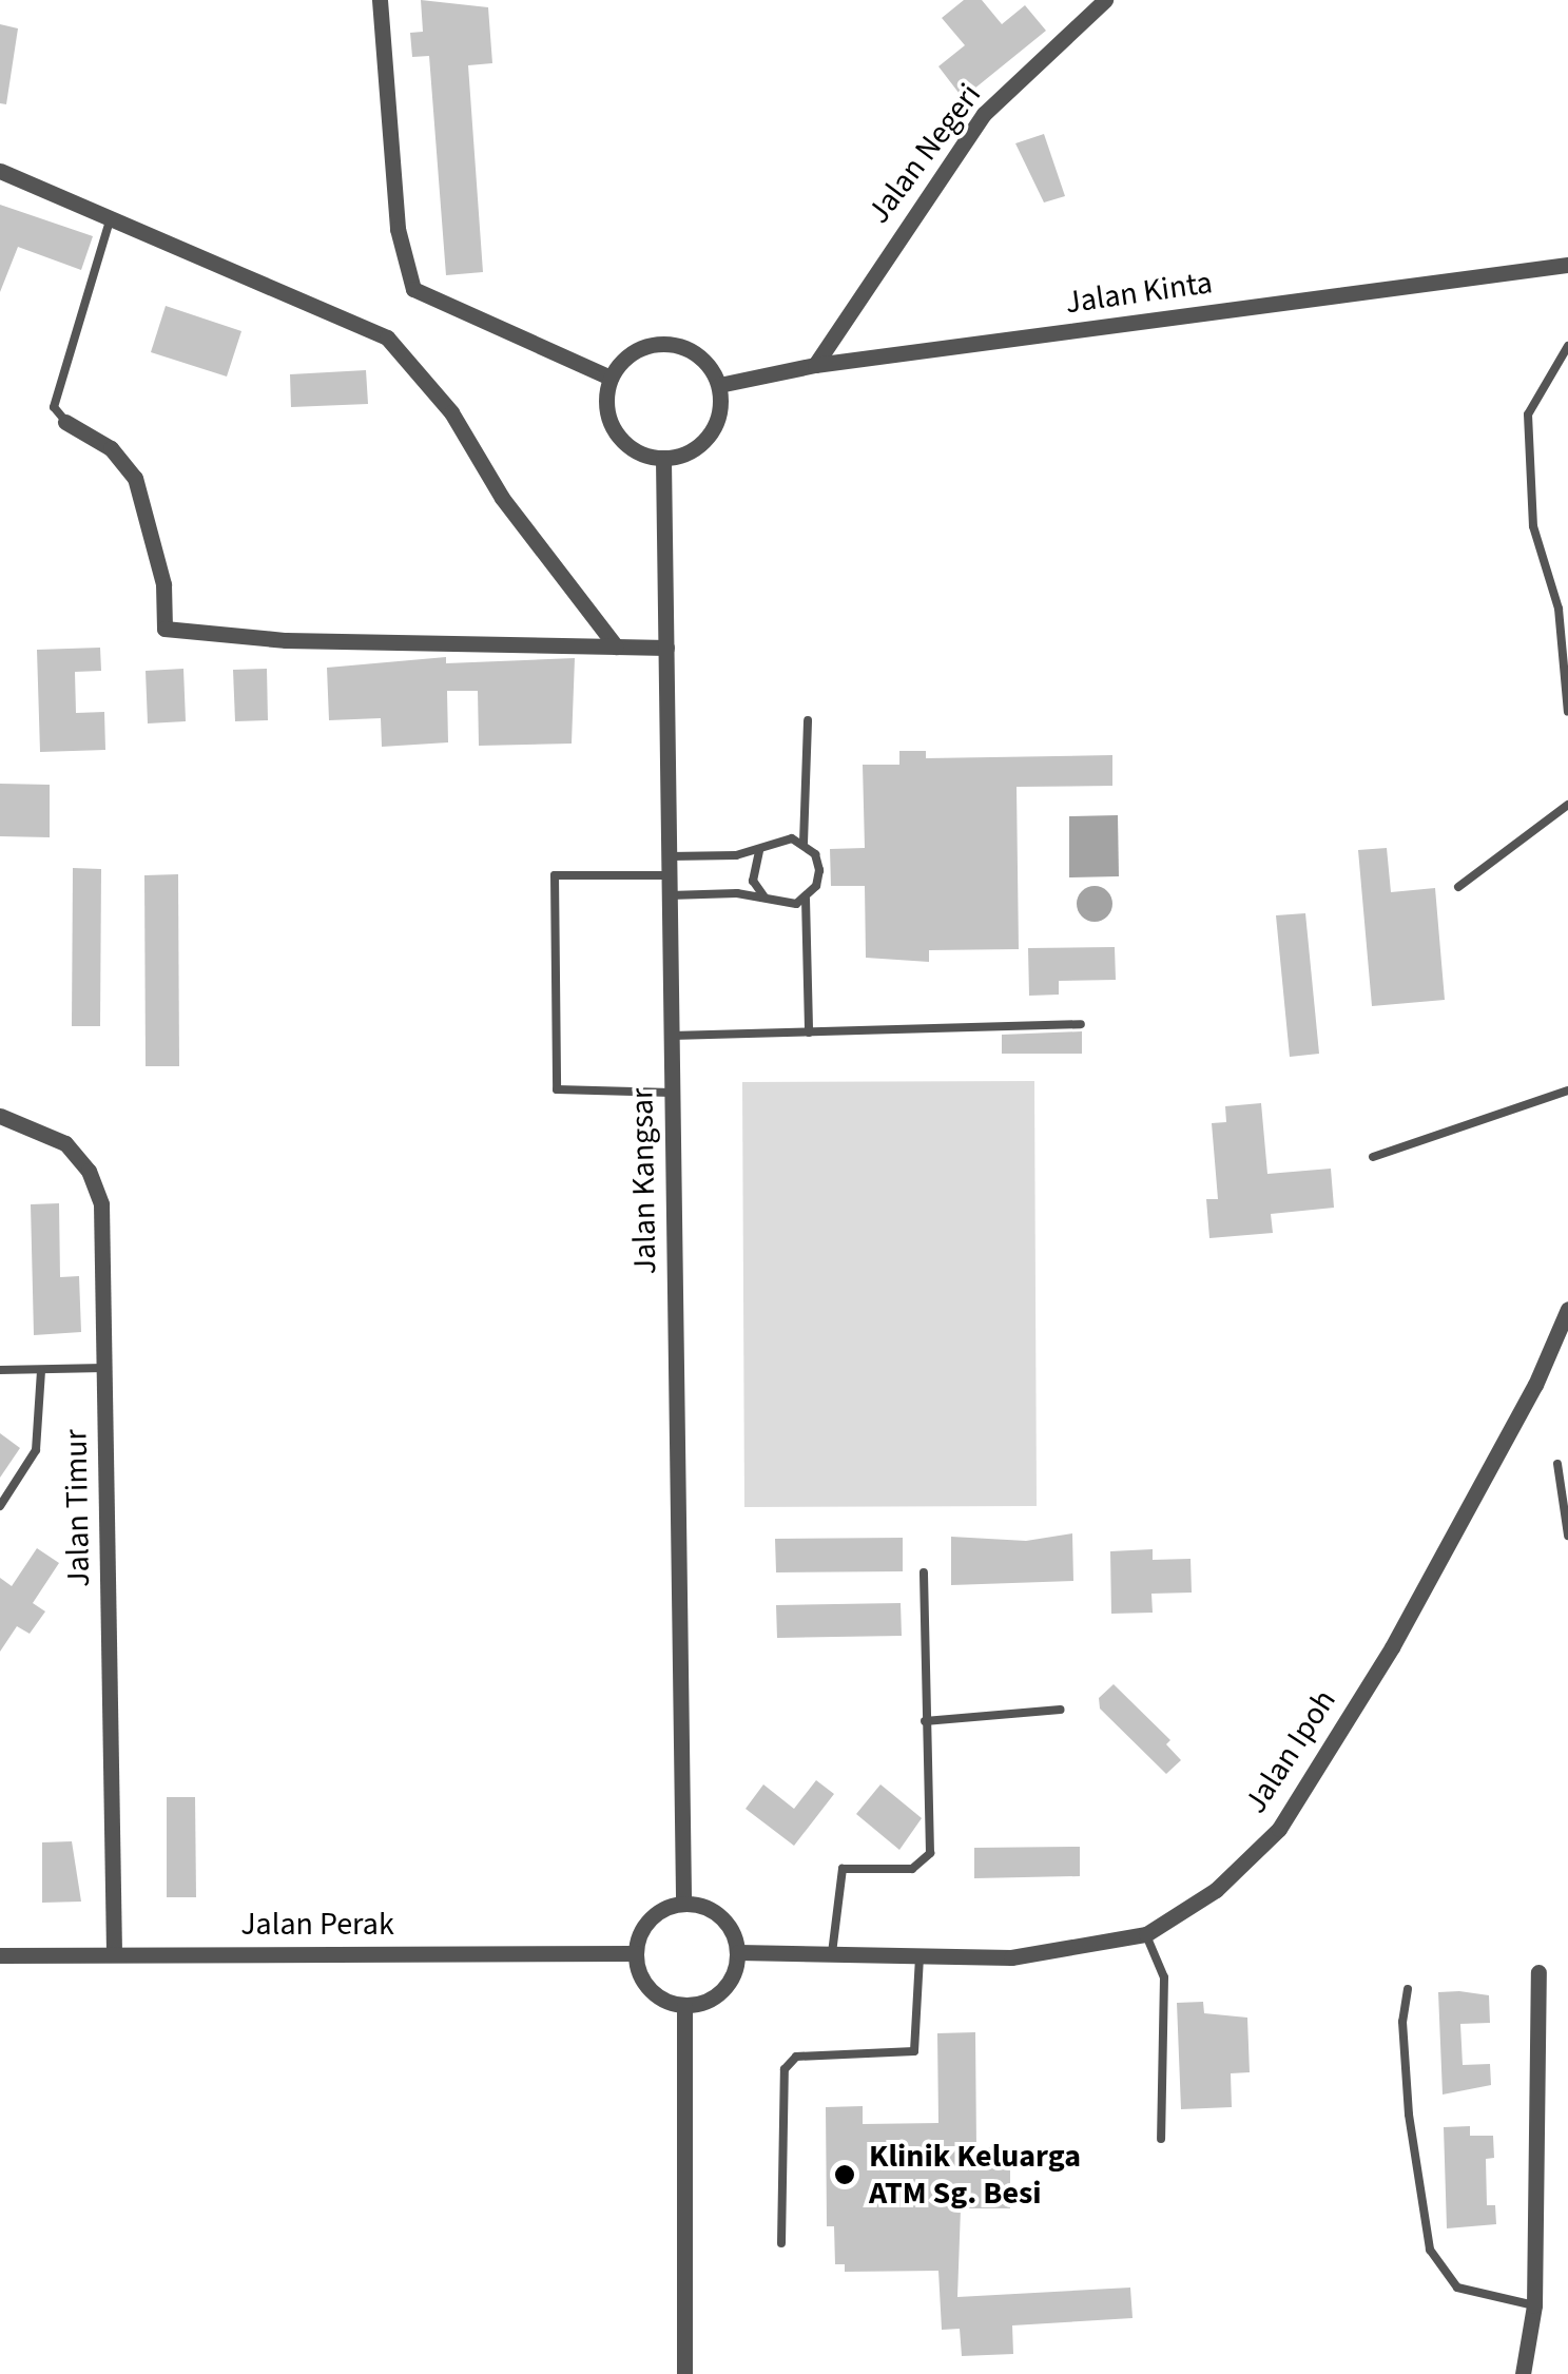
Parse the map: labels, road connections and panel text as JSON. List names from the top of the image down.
{
  "streets": {
    "street": [
      "Jalan Negeri",
      "Jalan Kinta",
      "Jalan Kangsar",
      "Jalan Timur",
      "Jalan Ipoh",
      "Jalan Perak"
    ]
  },
  "crossings": [
    ["Jalan Negeri", "Jalan Kinta"],
    ["Jalan Kinta", "Jalan Kangsar"],
    ["Jalan Kangsar", "Jalan Ipoh"],
    ["Jalan Kangsar", "Jalan Perak"],
    ["Jalan Timur", "Jalan Perak"],
    ["Jalan Ipoh", "Jalan Perak"]
  ],
  "places": ["Klinik Keluarga ATM Sg. Besi"]
}
